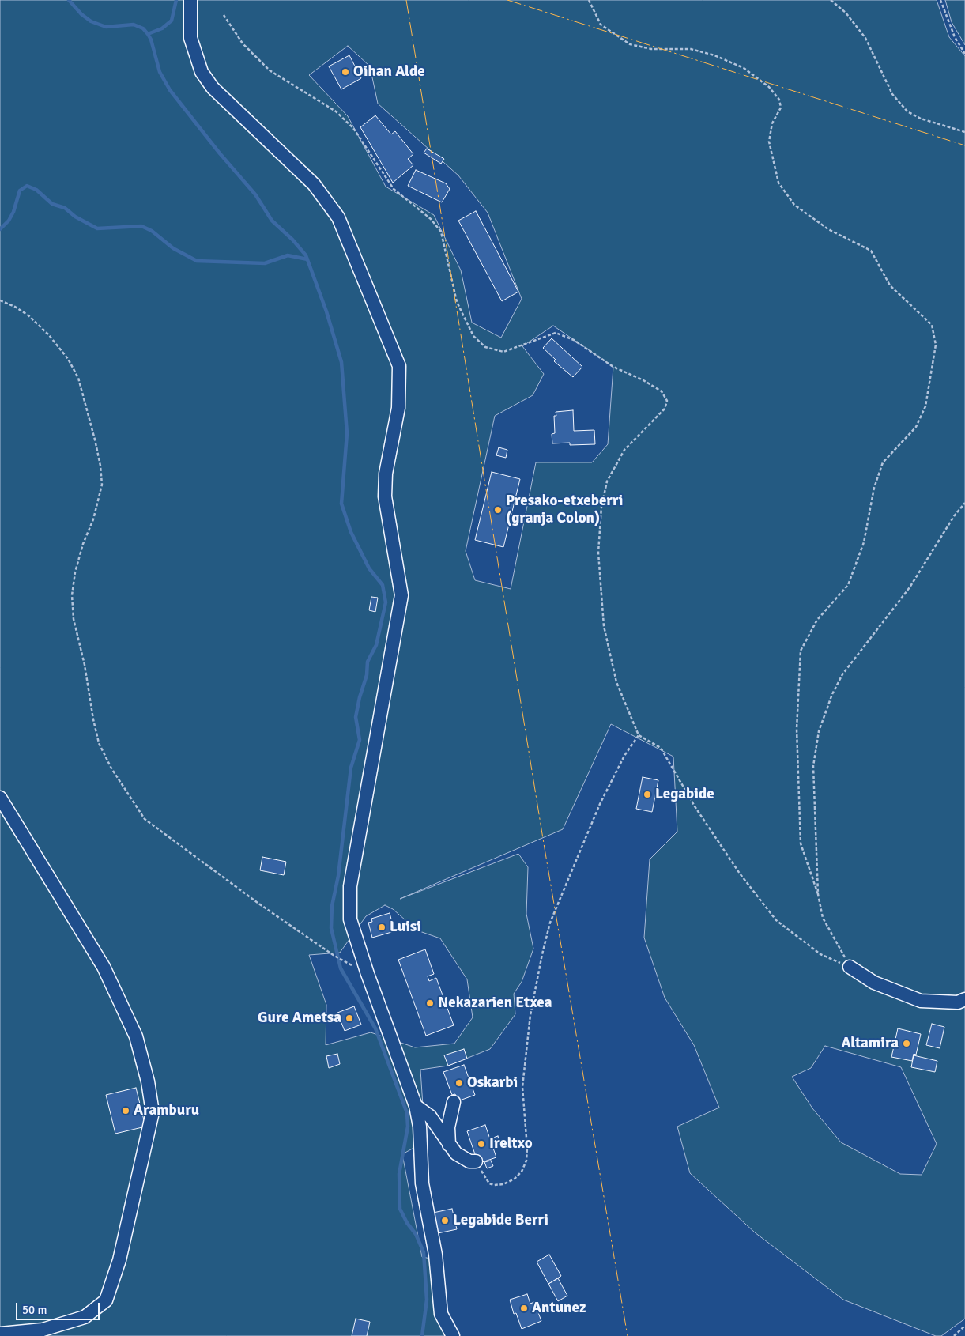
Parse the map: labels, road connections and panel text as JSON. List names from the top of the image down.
{
  "places": [
    "Oihan Alde",
    "Presako-etxeberri (granja Colon)",
    "Legabide",
    "Luisi",
    "Nekazarien Etxea",
    "Gure Ametsa",
    "Altamira",
    "Oskarbi",
    "Aramburu",
    "Ireltxo",
    "Legabide Berri",
    "Antunez"
  ],
  "scale_bar": "50 m"
}
